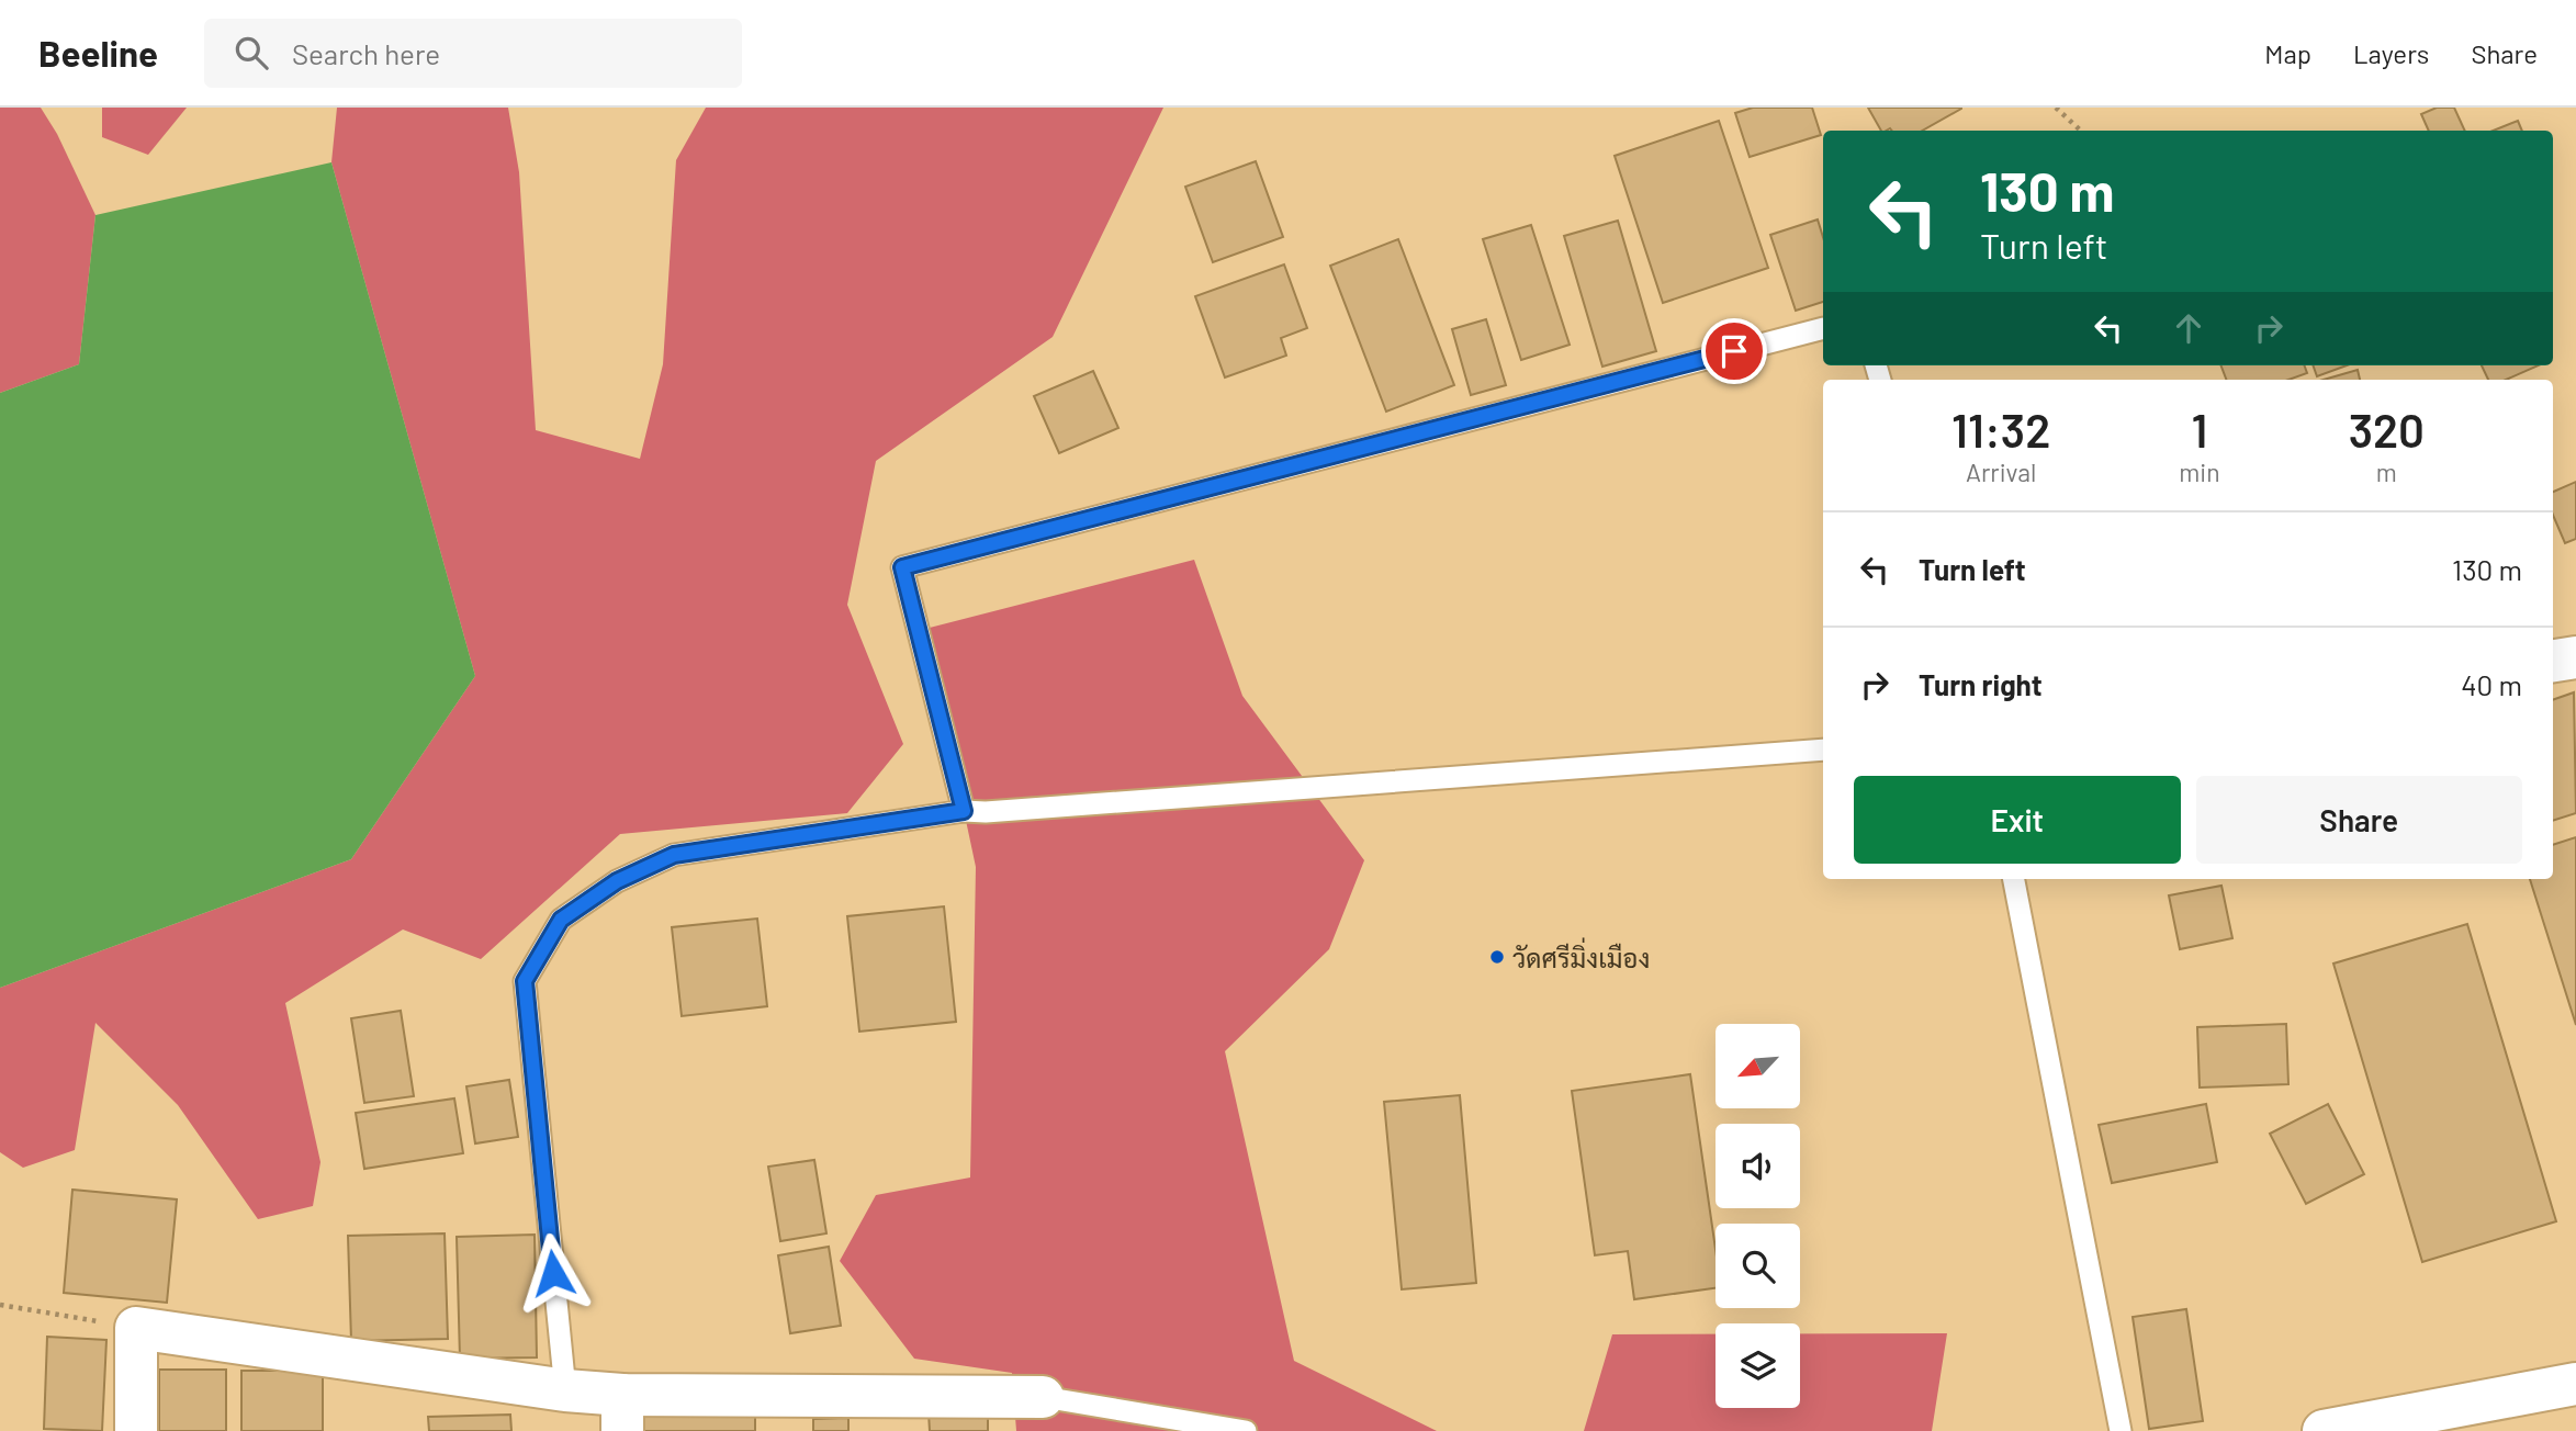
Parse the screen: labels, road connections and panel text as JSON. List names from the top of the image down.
{
  "places": ["วัดศรีมิ่งเมือง"],
  "north": "bottom left",
  "page": {
    "header": "Beeline",
    "search": "Search here",
    "nav": ["Map", "Layers", "Share"],
    "turn": ["130 m", "Turn left"],
    "eta": [
      "11:32",
      "Arrival",
      "1",
      "min",
      "320",
      "m"
    ],
    "list": [
      {
        "name": "Turn left",
        "value": "130 m"
      },
      {
        "name": "Turn right",
        "value": "40 m"
      }
    ],
    "buttons": ["Exit", "Share"]
  }
}
